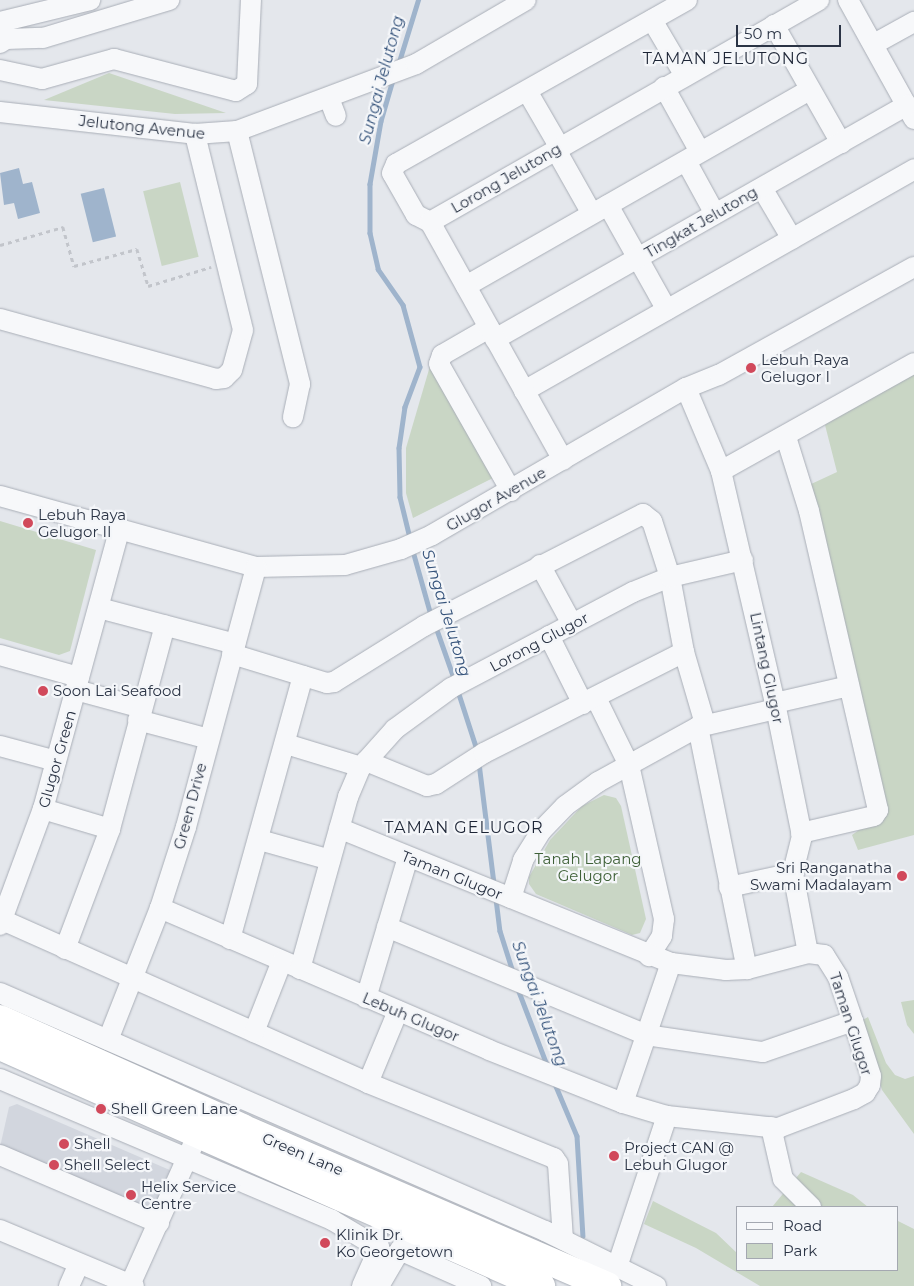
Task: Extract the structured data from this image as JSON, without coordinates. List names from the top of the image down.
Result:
{
  "streets": {
    "highway": ["Green Lane"],
    "street": [
      "Jelutong Avenue",
      "Lorong Jelutong",
      "Tingkat Jelutong",
      "Glugor Avenue",
      "Lorong Glugor",
      "Lintang Glugor",
      "Glugor Green",
      "Green Drive",
      "Taman Glugor",
      "Lebuh Glugor"
    ]
  },
  "crossings": [
    ["Tingkat Jelutong", "Glugor Avenue"],
    ["Glugor Avenue", "Lintang Glugor"],
    ["Glugor Avenue", "Glugor Green"],
    ["Glugor Avenue", "Green Drive"],
    ["Lorong Glugor", "Lintang Glugor"],
    ["Lorong Glugor", "Taman Glugor"],
    ["Lorong Glugor", "Lebuh Glugor"],
    ["Lintang Glugor", "Taman Glugor"],
    ["Green Drive", "Lebuh Glugor"],
    ["Taman Glugor", "Lebuh Glugor"]
  ],
  "districts": ["TAMAN JELUTONG", "TAMAN GELUGOR"],
  "water": ["Sungai Jelutong"],
  "parks": ["Tanah Lapang Gelugor"],
  "places": [
    "Lebuh Raya Gelugor I",
    "Lebuh Raya Gelugor II",
    "Soon Lai Seafood",
    "Sri Ranganatha Swami Madalayam",
    "Shell Green Lane",
    "Shell",
    "Project CAN @ Lebuh Glugor",
    "Shell Select",
    "Helix Service Centre",
    "Klinik Dr. Ko Georgetown"
  ],
  "legend": ["Road", "Park"],
  "scale_bar": "50 m"
}
